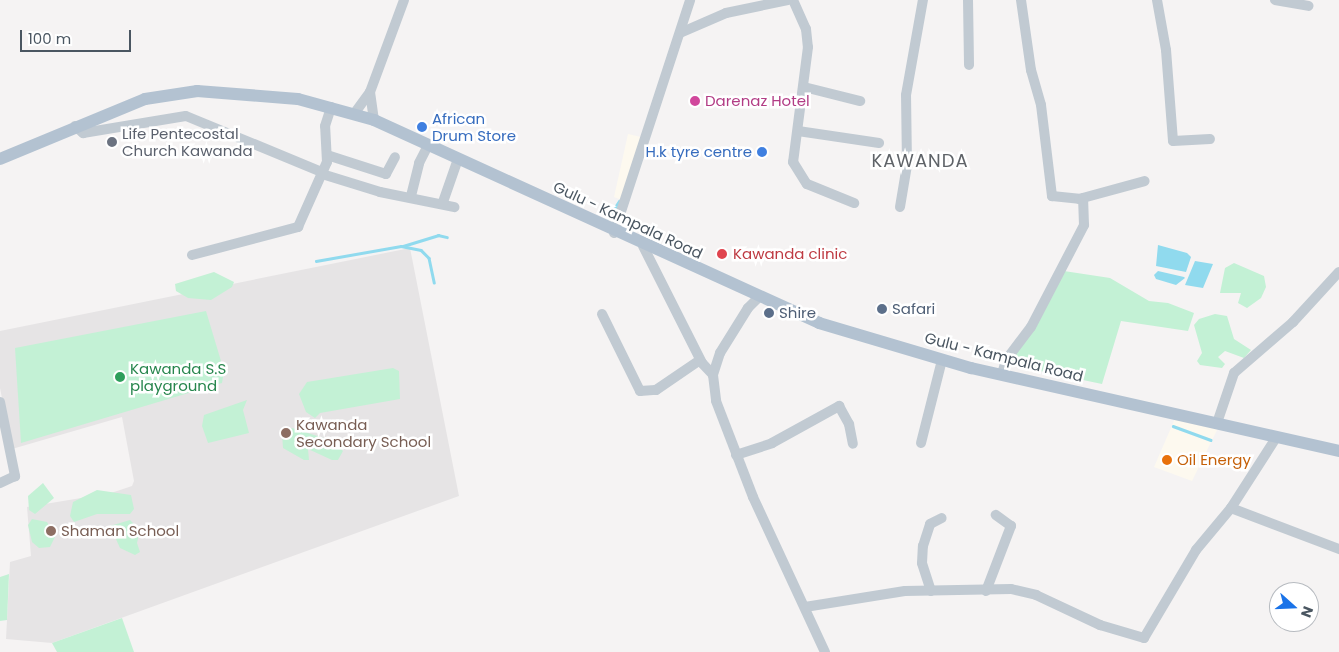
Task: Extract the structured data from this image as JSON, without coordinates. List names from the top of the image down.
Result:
{
  "streets": {
    "main road": ["Gulu - Kampala Road"]
  },
  "districts": ["KAWANDA"],
  "places": [
    "Darenaz Hotel",
    "African Drum Store",
    "Life Pentecostal Church Kawanda",
    "H.k tyre centre",
    "Kawanda clinic",
    "Safari",
    "Shire",
    "Kawanda S.S playground",
    "Kawanda Secondary School",
    "Oil Energy",
    "Shaman School"
  ],
  "scale_bar": "100 m",
  "north": "right"
}
